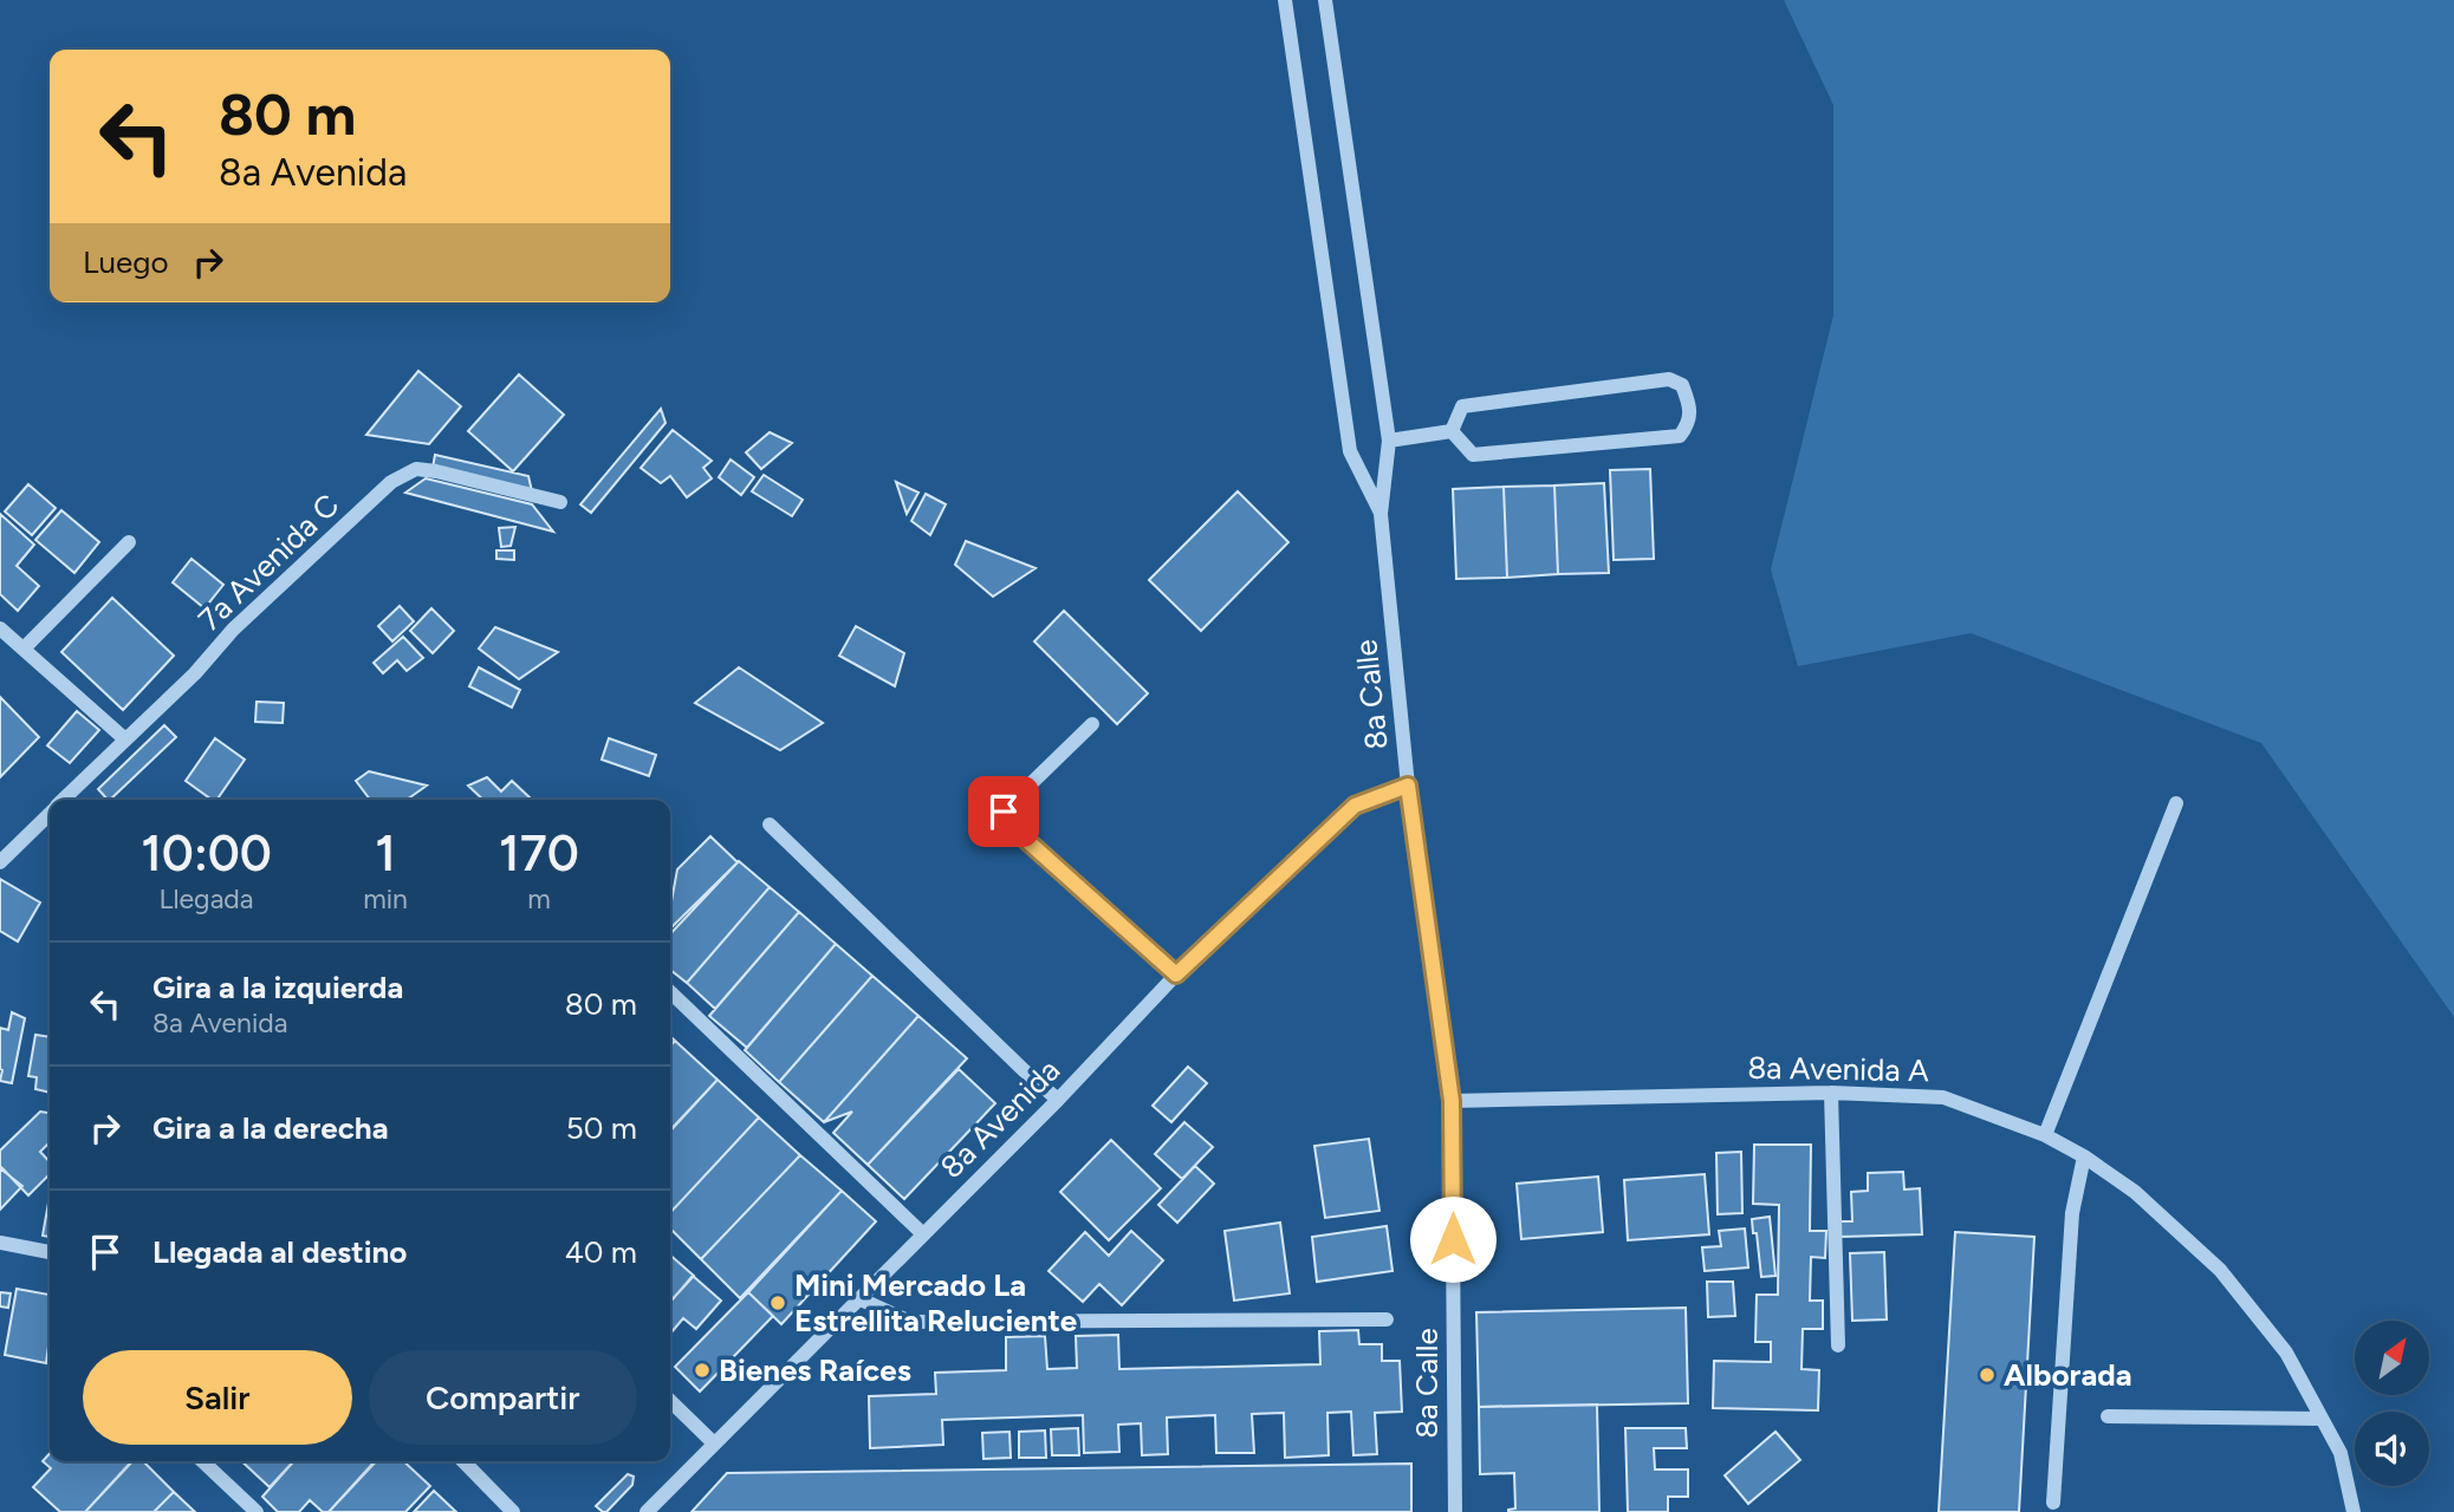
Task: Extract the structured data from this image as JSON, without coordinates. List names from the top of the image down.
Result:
{
  "streets": {
    "street": [
      "7a Avenida C",
      "8a Calle",
      "8a Avenida A",
      "8a Avenida"
    ]
  },
  "crossings": [
    ["8a Calle", "8a Avenida A"],
    ["8a Calle", "8a Avenida"]
  ],
  "places": ["Mini Mercado La Estrellita Reluciente", "Bienes Raíces", "Alborada"],
  "north": "top right",
  "page": {
    "turn": ["80 m", "8a Avenida"],
    "then": "Luego",
    "eta": [
      "10:00",
      "Llegada",
      "1",
      "min",
      "170",
      "m"
    ],
    "list": [
      {
        "name": "Gira a la izquierda",
        "note": "8a Avenida",
        "value": "80 m"
      },
      {
        "name": "Gira a la derecha",
        "value": "50 m"
      },
      {
        "name": "Llegada al destino",
        "value": "40 m"
      }
    ],
    "buttons": ["Salir", "Compartir"]
  }
}
